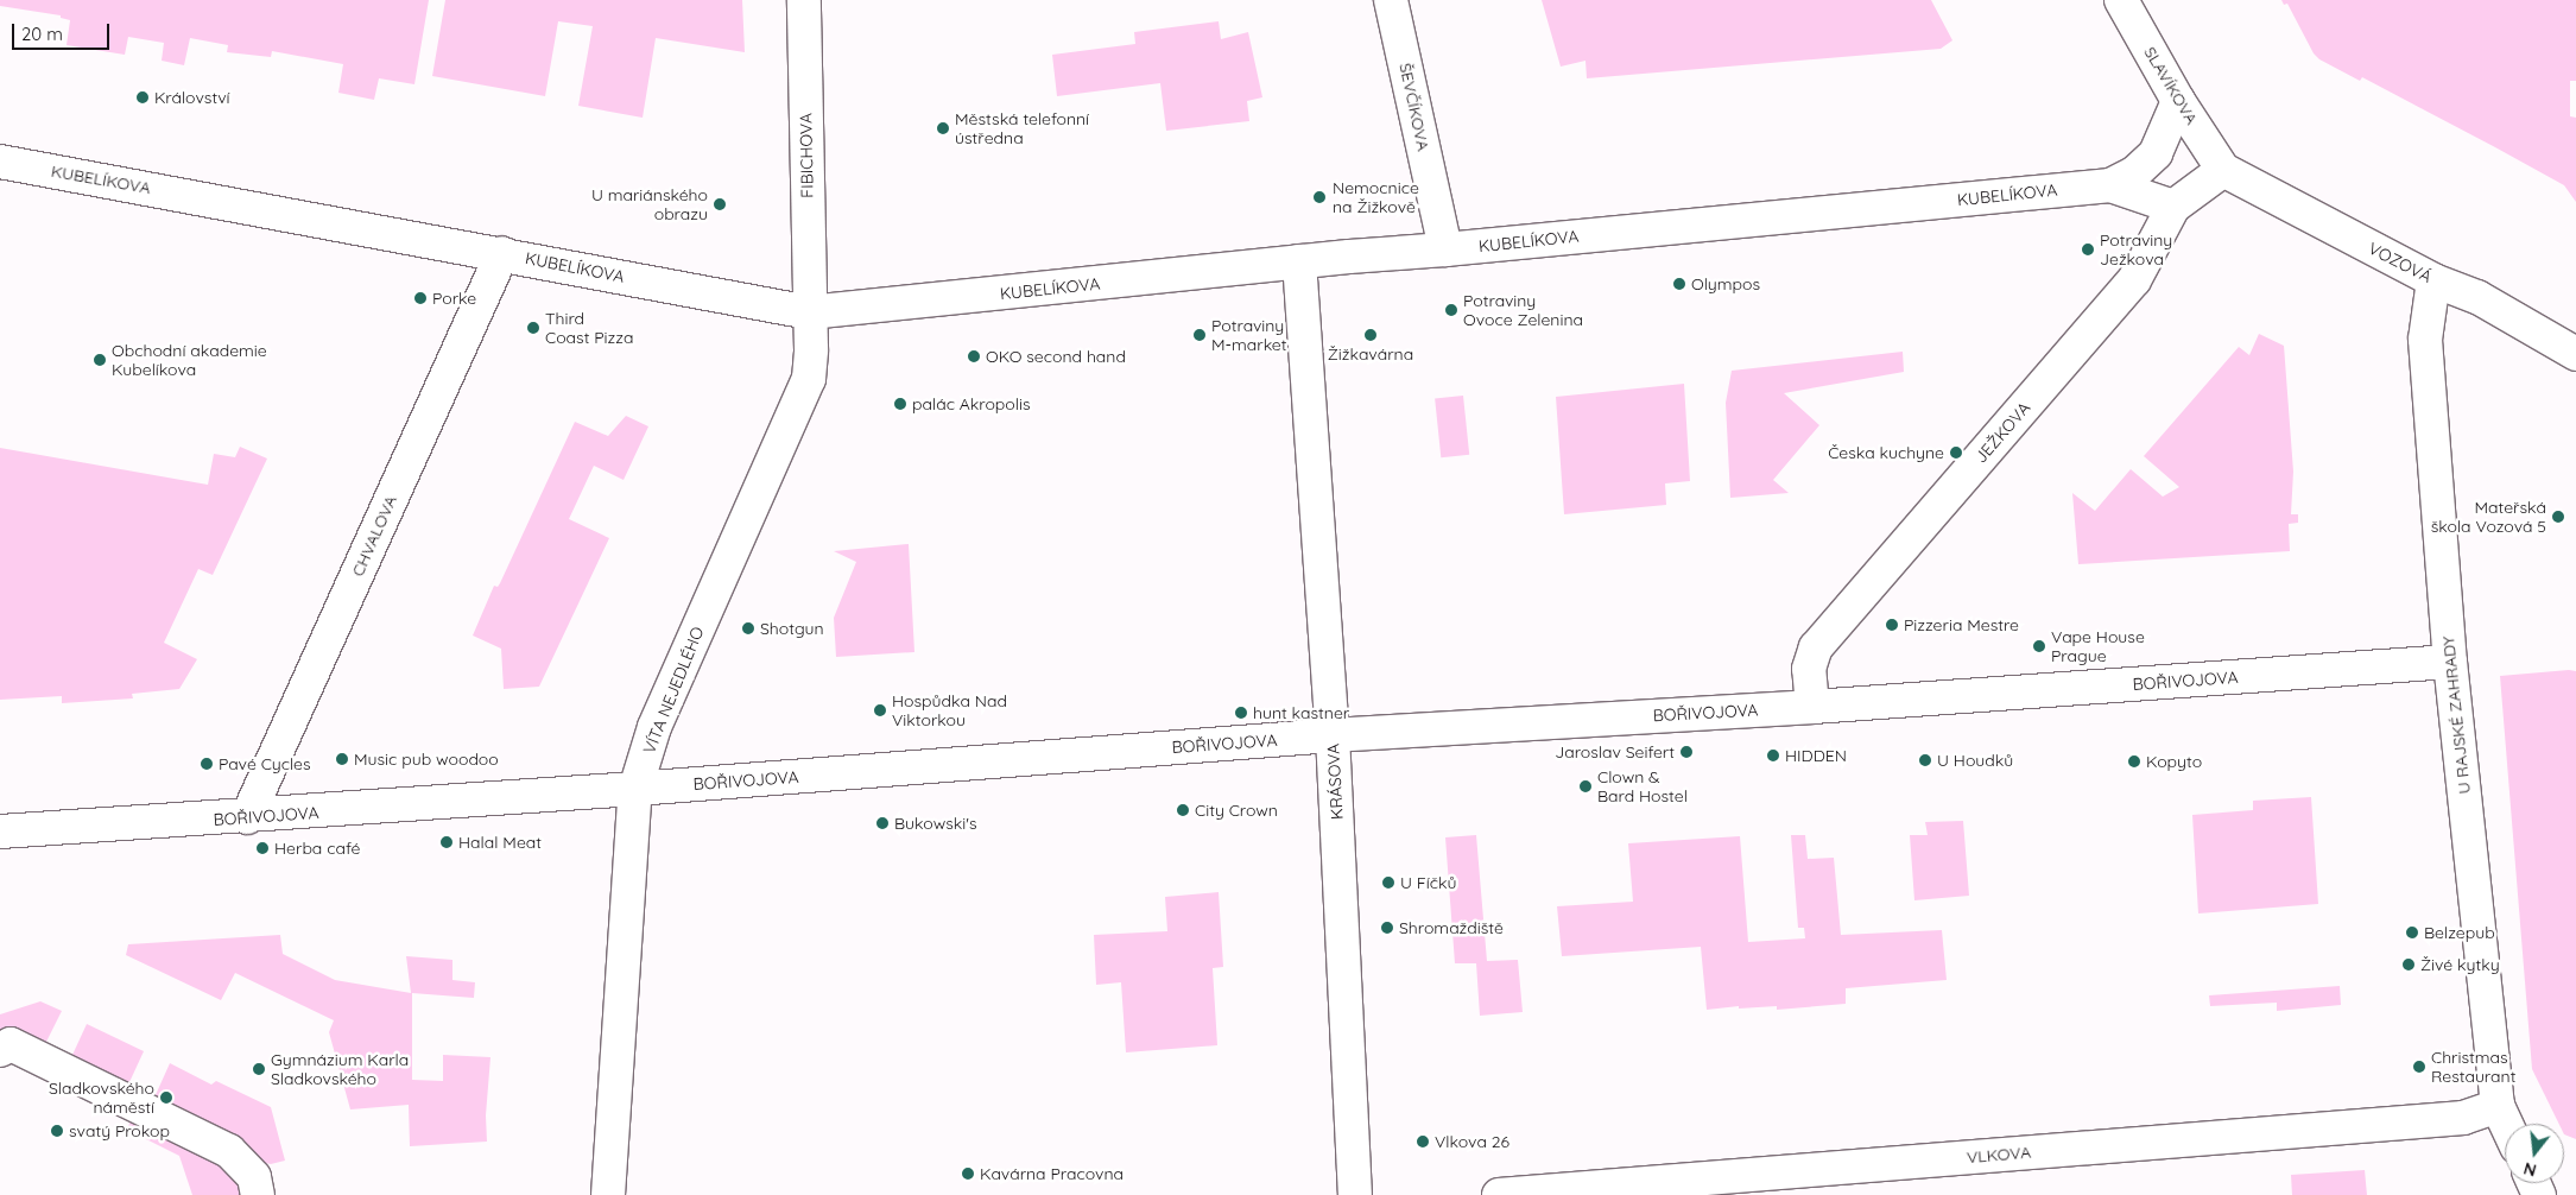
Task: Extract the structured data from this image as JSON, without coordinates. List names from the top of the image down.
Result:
{
  "streets": {
    "street": [
      "SLAVÍKOVA",
      "ŠEVČÍKOVA",
      "FIBICHOVA",
      "KUBELÍKOVA",
      "VOZOVÁ",
      "JEŽKOVA",
      "CHVALOVA",
      "BOŘIVOJOVA",
      "VÍTA NEJEDLÉHO",
      "U RAJSKÉ ZAHRADY",
      "KRÁSOVA",
      "VLKOVA"
    ]
  },
  "crossings": [
    ["SLAVÍKOVA", "KUBELÍKOVA"],
    ["SLAVÍKOVA", "VOZOVÁ"],
    ["SLAVÍKOVA", "JEŽKOVA"],
    ["ŠEVČÍKOVA", "KUBELÍKOVA"],
    ["FIBICHOVA", "KUBELÍKOVA"],
    ["FIBICHOVA", "VÍTA NEJEDLÉHO"],
    ["KUBELÍKOVA", "JEŽKOVA"],
    ["KUBELÍKOVA", "CHVALOVA"],
    ["KUBELÍKOVA", "VÍTA NEJEDLÉHO"],
    ["KUBELÍKOVA", "KRÁSOVA"],
    ["VOZOVÁ", "JEŽKOVA"],
    ["VOZOVÁ", "U RAJSKÉ ZAHRADY"],
    ["JEŽKOVA", "BOŘIVOJOVA"],
    ["CHVALOVA", "BOŘIVOJOVA"],
    ["BOŘIVOJOVA", "VÍTA NEJEDLÉHO"],
    ["BOŘIVOJOVA", "U RAJSKÉ ZAHRADY"],
    ["BOŘIVOJOVA", "KRÁSOVA"],
    ["U RAJSKÉ ZAHRADY", "VLKOVA"]
  ],
  "places": [
    "Království",
    "Městská telefonní ústředna",
    "Nemocnice na Žižkově",
    "U mariánského obrazu",
    "Potraviny Ježkova",
    "Olympos",
    "Porke",
    "Potraviny Ovoce Zelenina",
    "Third Coast Pizza",
    "Potraviny M-market",
    "Žižkavárna",
    "OKO second hand",
    "Obchodní akademie Kubelíkova",
    "palác Akropolis",
    "Česka kuchyne",
    "Mateřská škola Vozová 5",
    "Pizzeria Mestre",
    "Shotgun",
    "Vape House Prague",
    "Hospůdka Nad Viktorkou",
    "hunt kastner",
    "Jaroslav Seifert",
    "HIDDEN",
    "Music pub woodoo",
    "U Houdků",
    "Kopyto",
    "Pavé Cycles",
    "Clown & Bard Hostel",
    "City Crown",
    "Bukowski's",
    "Halal Meat",
    "Herba café",
    "U Fíčků",
    "Shromaždiště",
    "Belzepub",
    "Živé kytky",
    "Christmas Restaurant",
    "Gymnázium Karla Sladkovského",
    "Sladkovského náměstí",
    "svatý Prokop",
    "Vlkova 26",
    "Kavárna Pracovna"
  ],
  "scale_bar": "20 m",
  "north": "bottom"
}
